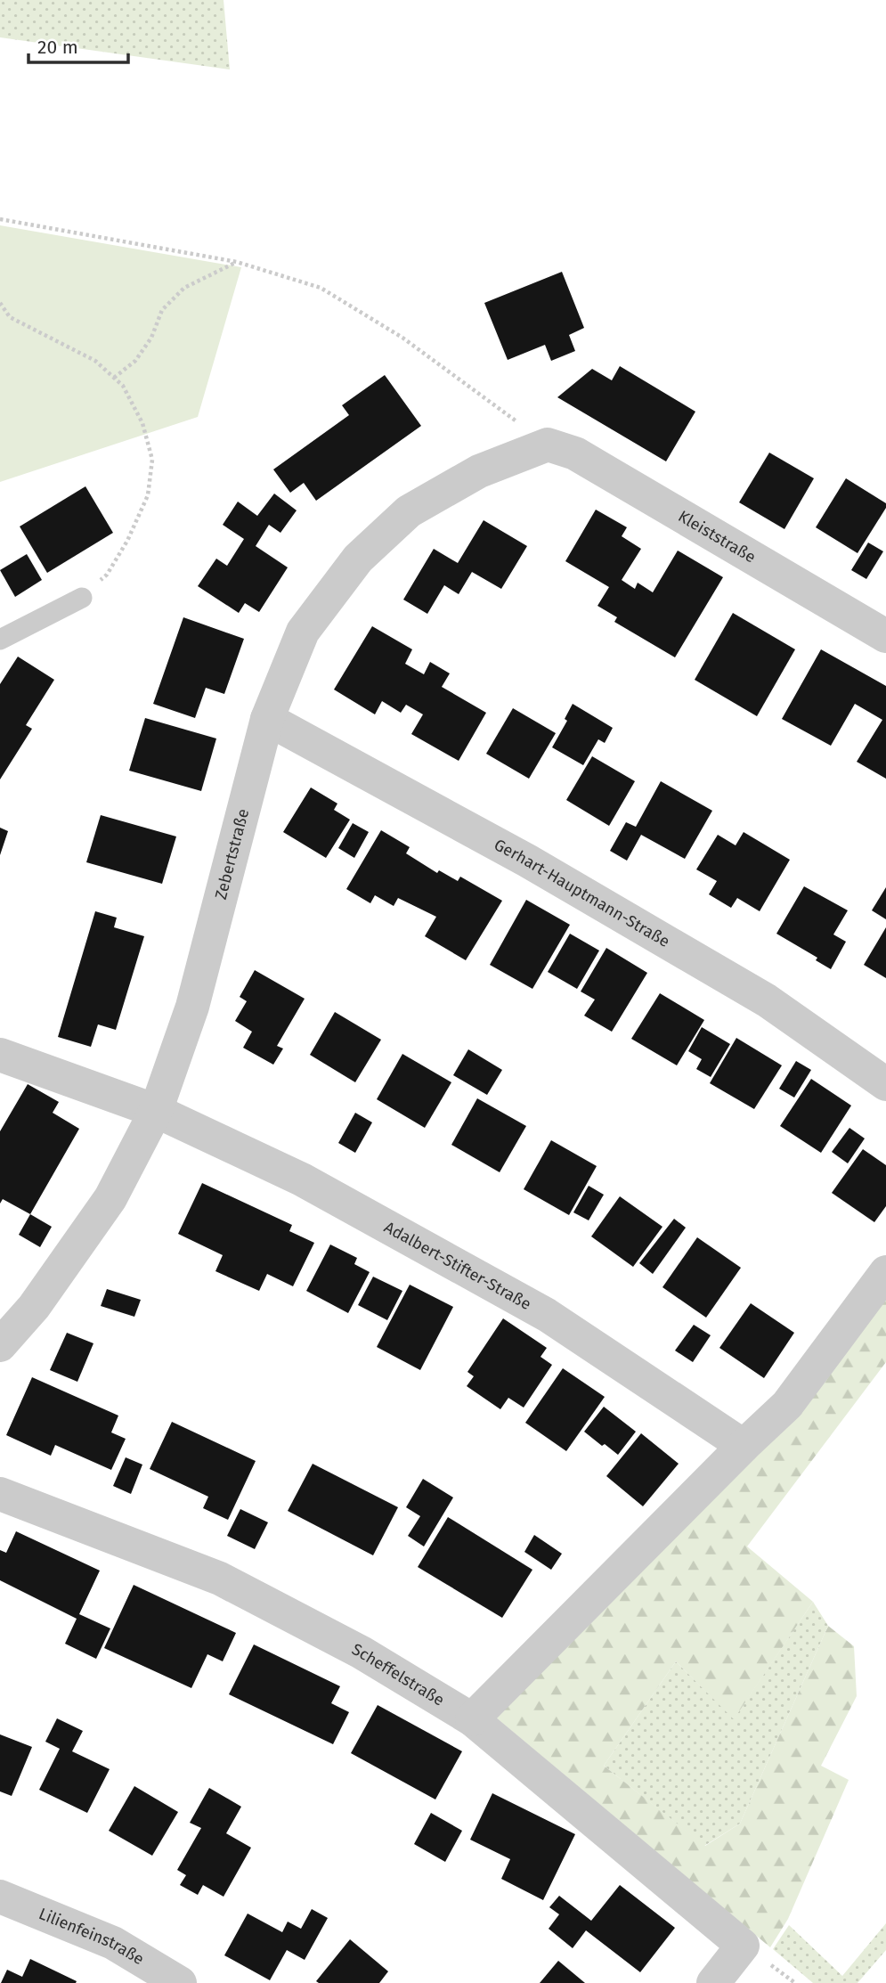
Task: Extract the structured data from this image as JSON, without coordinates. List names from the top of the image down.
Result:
{
  "streets": {
    "street": [
      "Kleiststraße",
      "Zebertstraße",
      "Gerhart-Hauptmann-Straße",
      "Adalbert-Stifter-Straße",
      "Scheffelstraße",
      "Lilienfeinstraße"
    ]
  },
  "crossings": [
    ["Kleiststraße", "Zebertstraße"],
    ["Zebertstraße", "Gerhart-Hauptmann-Straße"],
    ["Zebertstraße", "Adalbert-Stifter-Straße"]
  ],
  "scale_bar": "20 m"
}
